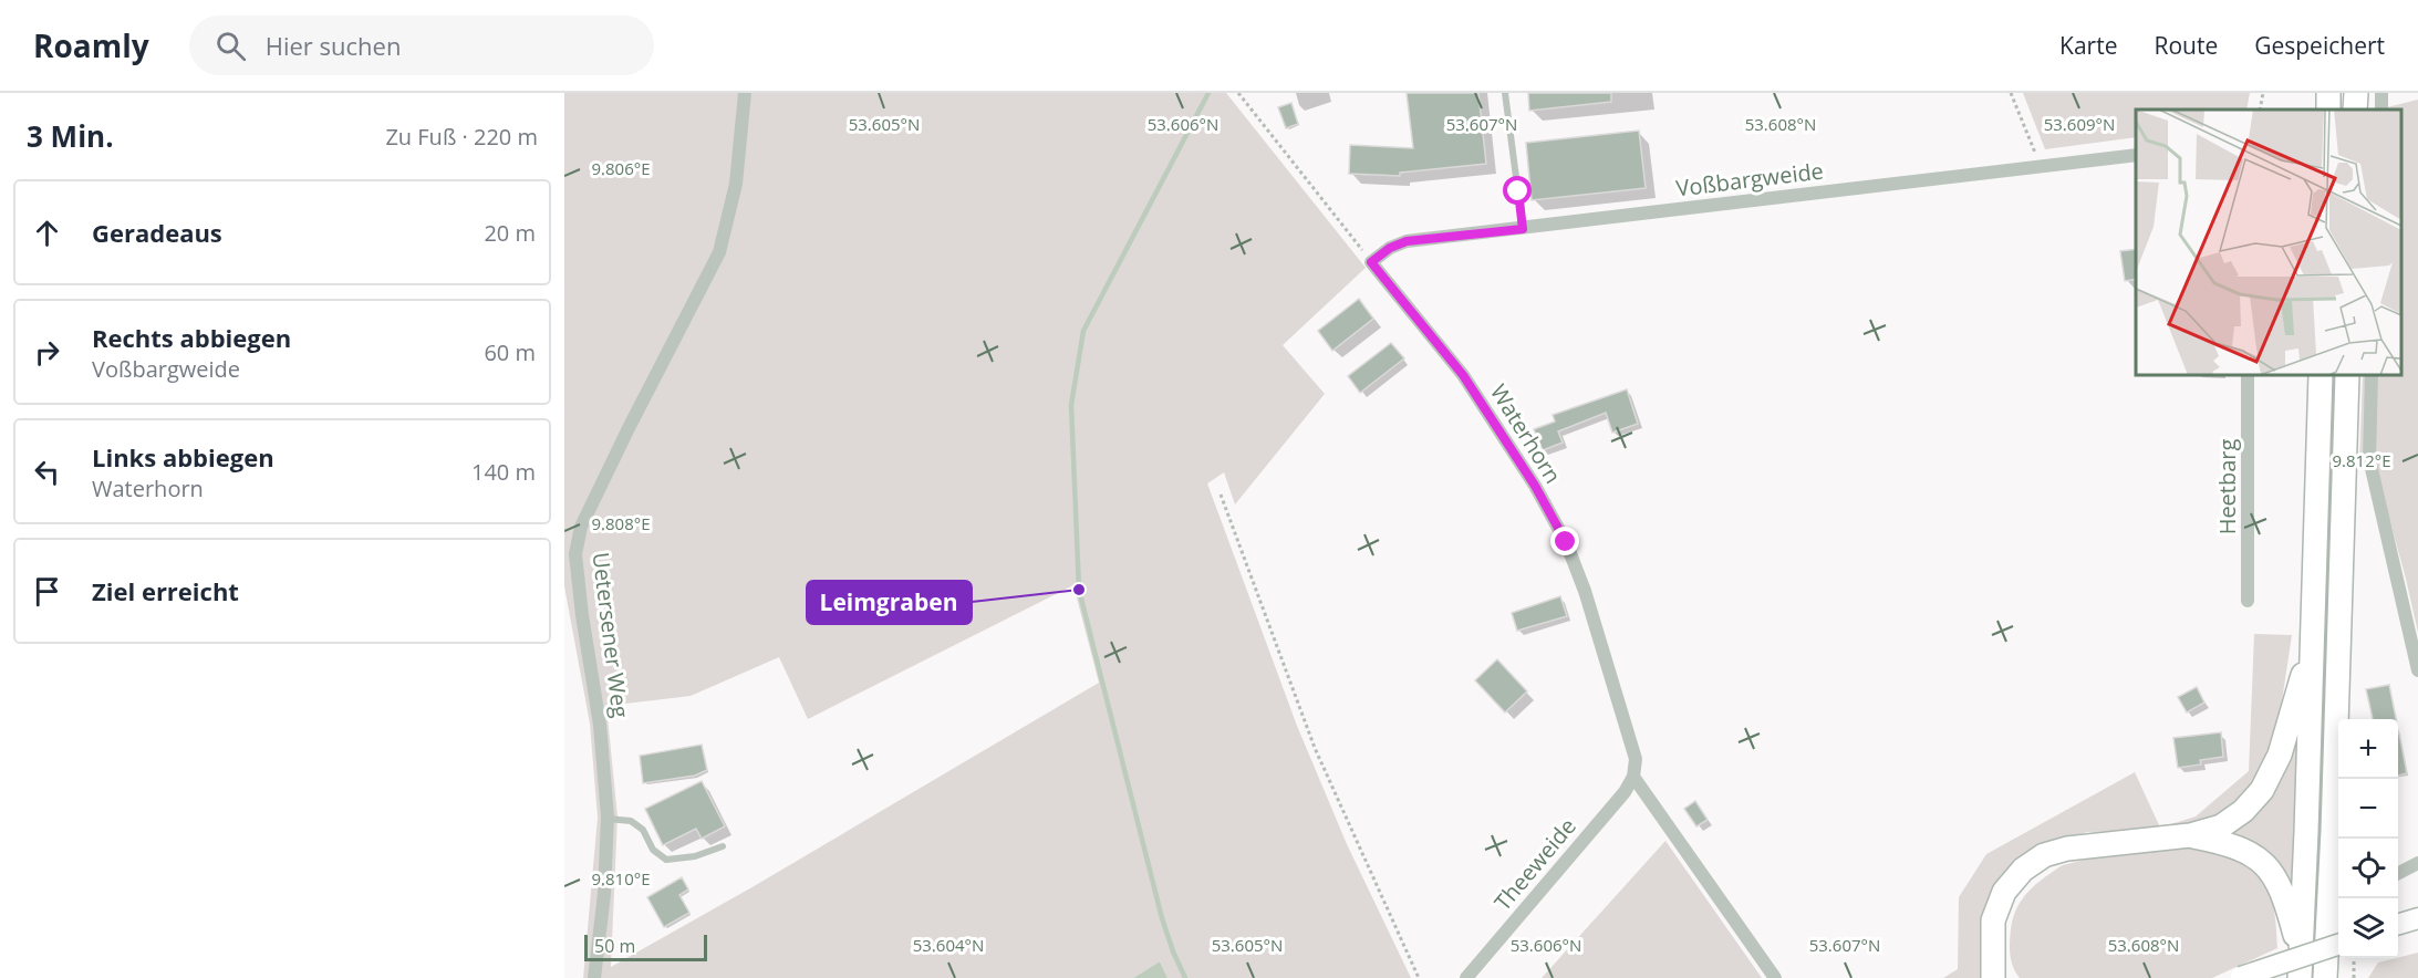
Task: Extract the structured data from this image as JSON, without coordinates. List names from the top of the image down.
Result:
{
  "streets": {
    "street": [
      "Voßbargweide",
      "Waterhorn",
      "Heetbarg",
      "Uetersener Weg",
      "Theeweide"
    ]
  },
  "crossings": [
    ["Voßbargweide", "Waterhorn"],
    ["Waterhorn", "Theeweide"]
  ],
  "places": ["Leimgraben"],
  "scale_bar": "50 m",
  "page": {
    "header": "Roamly",
    "search": "Hier suchen",
    "nav": ["Karte", "Route", "Gespeichert"],
    "heading": ["3 Min.", "Zu Fuß · 220 m"],
    "list": [
      ["Geradeaus", "20 m"],
      ["Rechts abbiegen", "Voßbargweide", "60 m"],
      ["Links abbiegen", "Waterhorn", "140 m"],
      "Ziel erreicht"
    ],
    "map_buttons": ["+", "−"],
    "scale": "50 m"
  },
  "coordinates": [
    "53.605°N",
    "53.606°N",
    "53.607°N",
    "53.608°N",
    "53.609°N",
    "9.806°E",
    "9.812°E",
    "9.808°E",
    "9.810°E",
    "53.604°N"
  ]
}
